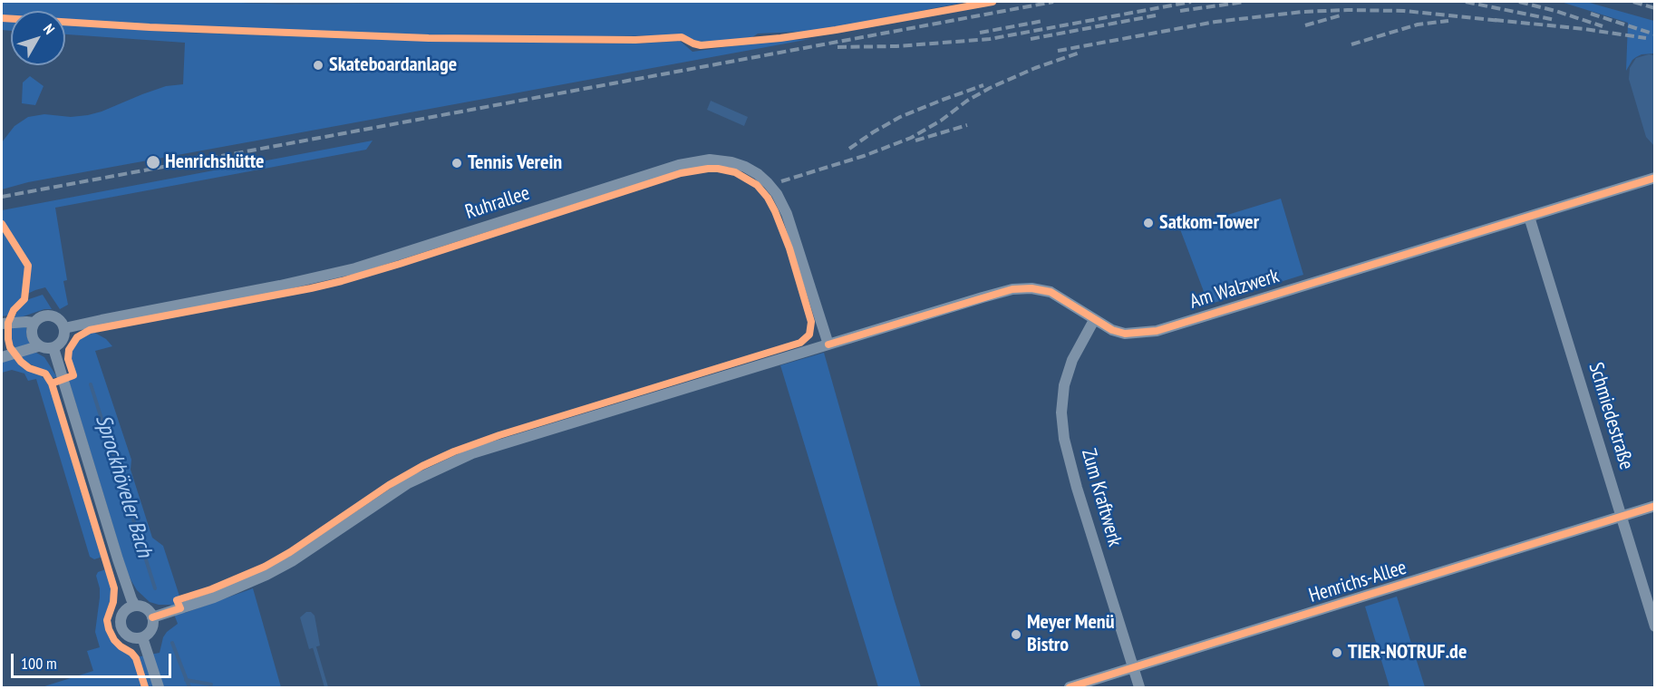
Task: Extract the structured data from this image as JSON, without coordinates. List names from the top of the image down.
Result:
{
  "streets": {
    "street": [
      "Ruhrallee",
      "Am Walzwerk",
      "Schmiedestraße",
      "Zum Kraftwerk",
      "Henrichs-Allee"
    ]
  },
  "crossings": [
    ["Ruhrallee", "Am Walzwerk"],
    ["Am Walzwerk", "Schmiedestraße"],
    ["Am Walzwerk", "Zum Kraftwerk"],
    ["Schmiedestraße", "Henrichs-Allee"],
    ["Zum Kraftwerk", "Henrichs-Allee"]
  ],
  "water": ["Sprockhöveler Bach"],
  "places": [
    "Skateboardanlage",
    "Henrichshütte",
    "Tennis Verein",
    "Satkom-Tower",
    "Meyer Menü Bistro",
    "TIER-NOTRUF.de"
  ],
  "scale_bar": "100 m",
  "north": "top right"
}
